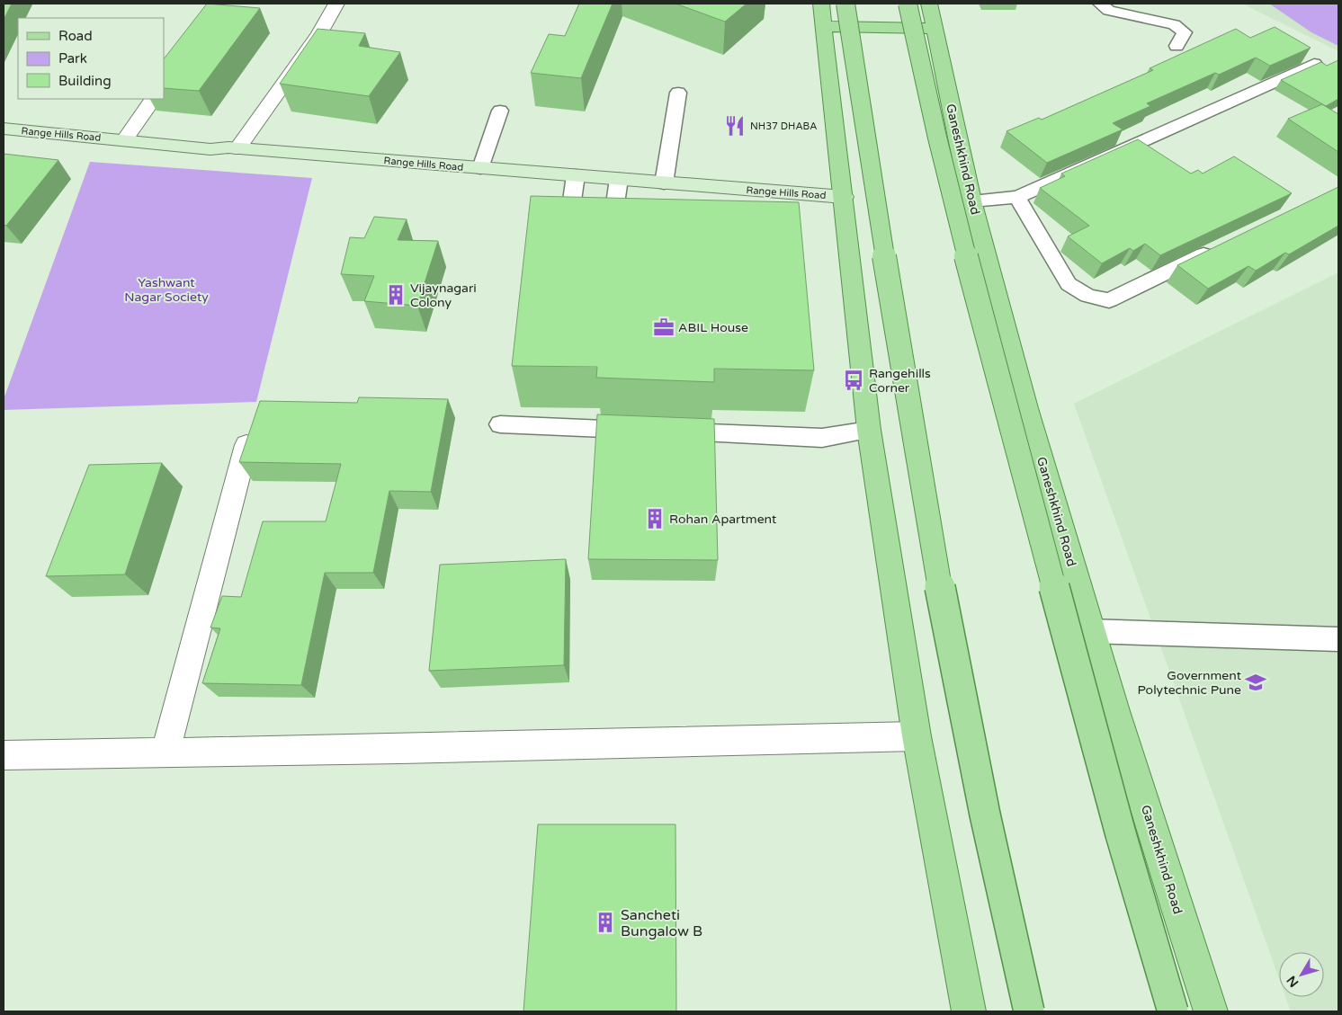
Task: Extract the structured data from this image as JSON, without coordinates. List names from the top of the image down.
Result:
{
  "streets": {
    "main road": ["Range Hills Road", "Ganeshkhind Road"]
  },
  "parks": ["Yashwant Nagar Society"],
  "places": {
    "restaurant": ["NH37 DHABA"],
    "building": ["Vijaynagari Colony", "Rohan Apartment", "Sancheti Bungalow B"],
    "office": ["ABIL House"],
    "bus stop": ["Rangehills Corner"],
    "school or university": ["Government Polytechnic Pune"]
  },
  "legend": ["Road", "Park", "Building"],
  "north": "bottom left"
}
